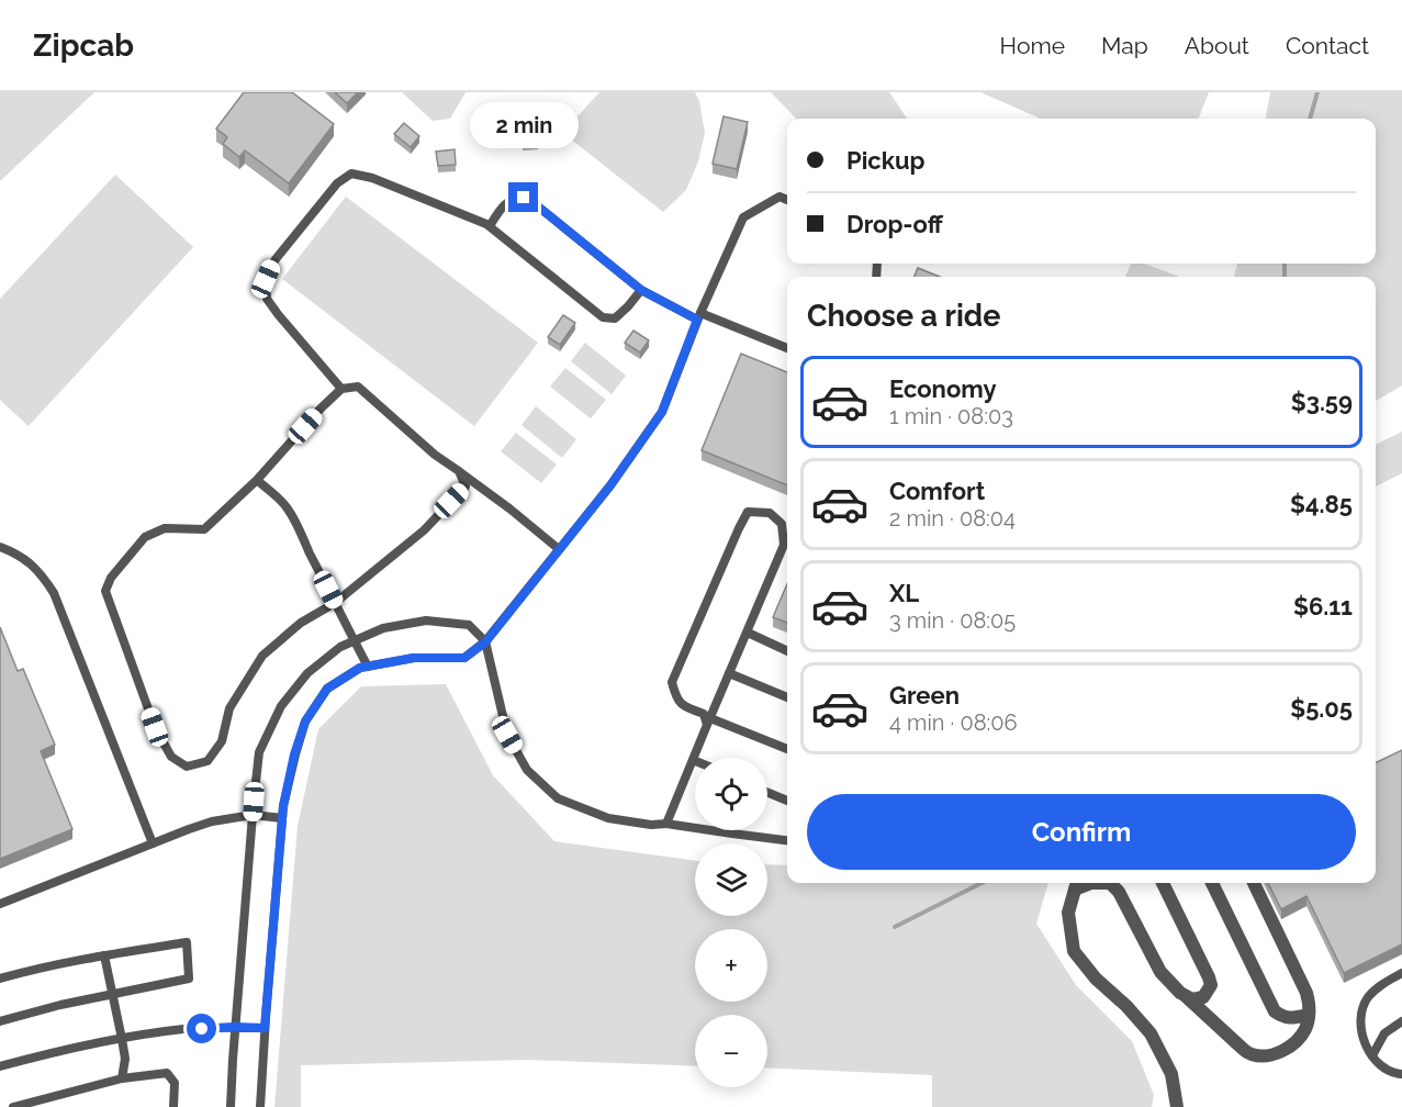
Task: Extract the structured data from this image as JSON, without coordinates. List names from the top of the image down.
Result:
{
  "page": {
    "header": "Zipcab",
    "nav": [
      "Home",
      "Map",
      "About",
      "Contact"
    ],
    "bubble": "2 min",
    "banner": ["Pickup", "Drop-off"],
    "heading": "Choose a ride",
    "list": [
      {
        "name": "Economy",
        "note": "1 min · 08:03",
        "value": "$3.59"
      },
      {
        "name": "Comfort",
        "note": "2 min · 08:04",
        "value": "$4.85"
      },
      {
        "name": "XL",
        "note": "3 min · 08:05",
        "value": "$6.11"
      },
      {
        "name": "Green",
        "note": "4 min · 08:06",
        "value": "$5.05"
      }
    ],
    "map_buttons": ["+", "−"],
    "buttons": "Confirm"
  }
}
